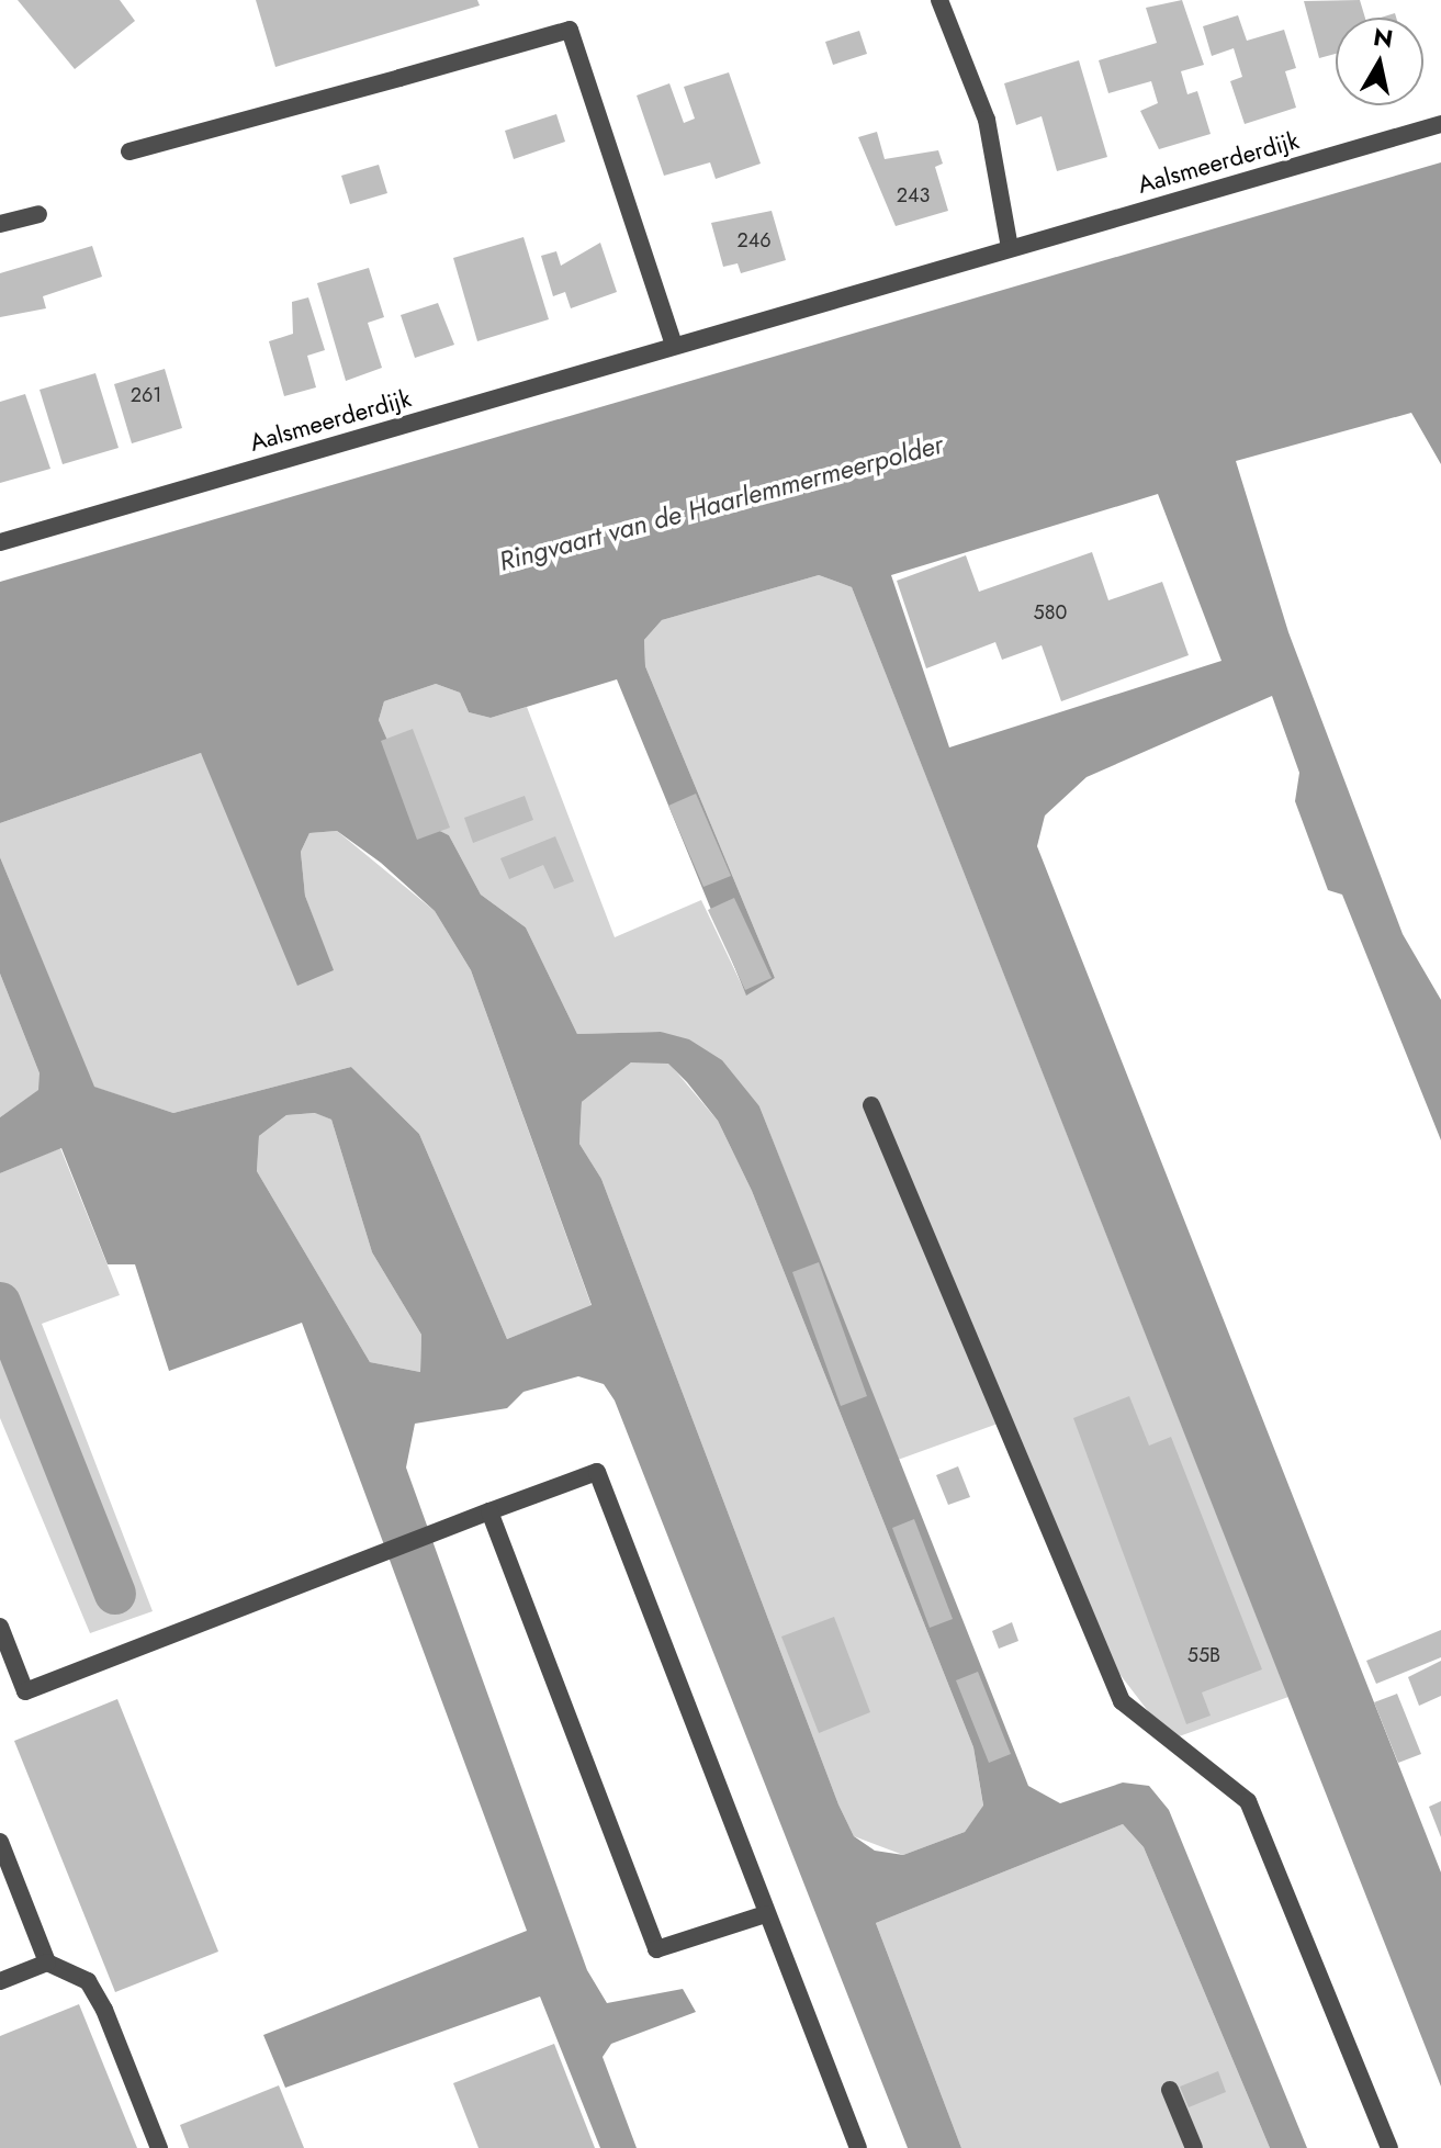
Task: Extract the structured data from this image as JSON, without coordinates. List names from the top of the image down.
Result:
{
  "streets": {
    "street": ["Aalsmeerderdijk"]
  },
  "water": ["Ringvaart van de Haarlemmermeerpolder"],
  "house_numbers": [
    "243",
    "246",
    "261",
    "580",
    "55B"
  ],
  "north": "top"
}
